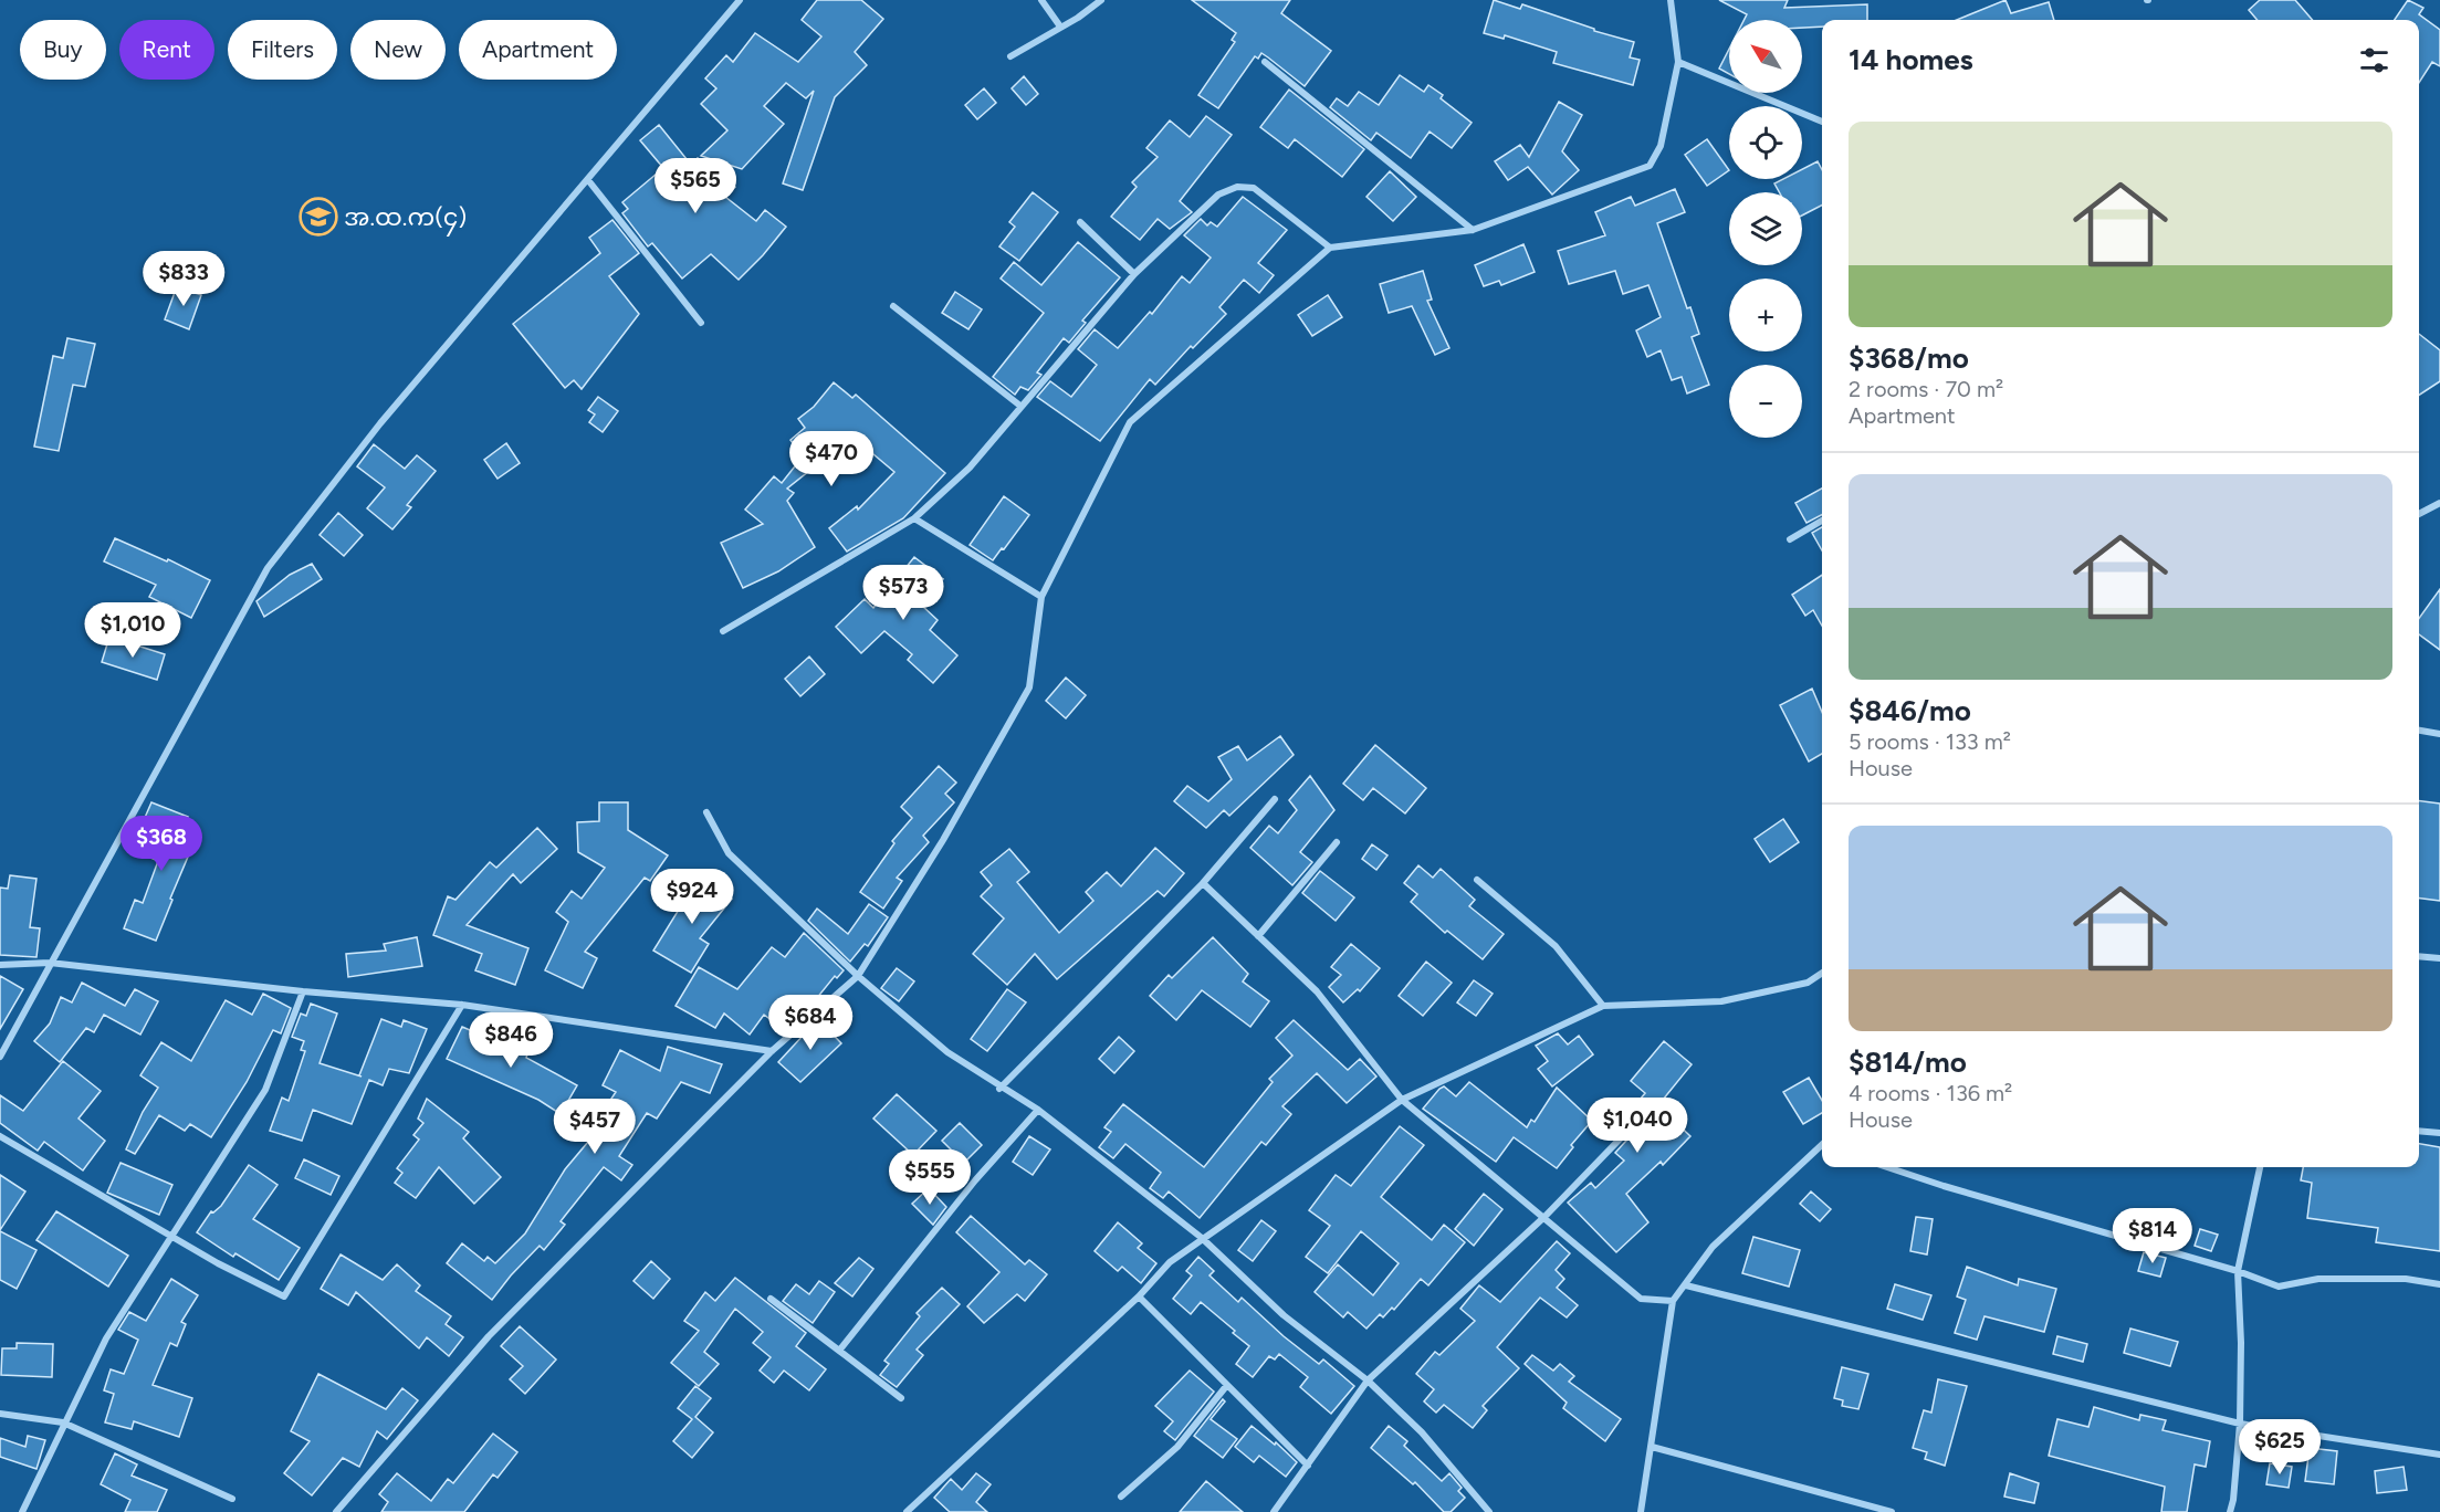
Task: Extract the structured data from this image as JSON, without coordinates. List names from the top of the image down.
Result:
{
  "places": {
    "school or university": ["အ.ထ.က(၄)"]
  },
  "north": "top left",
  "page": {
    "map_buttons": ["+", "−"],
    "chip": [
      "Buy",
      "Rent",
      "Filters",
      "New",
      "Apartment"
    ],
    "heading": "14 homes",
    "list": [
      {
        "name": "$368/mo",
        "note": "2 rooms · 70 m² · Apartment"
      },
      {
        "name": "$846/mo",
        "note": "5 rooms · 133 m² · House"
      },
      {
        "name": "$814/mo",
        "note": "4 rooms · 136 m² · House"
      }
    ],
    "price": [
      "$565",
      "$833",
      "$470",
      "$573",
      "$1,010",
      "$368",
      "$924",
      "$684",
      "$846",
      "$1,040",
      "$457",
      "$555",
      "$814",
      "$625"
    ]
  }
}
